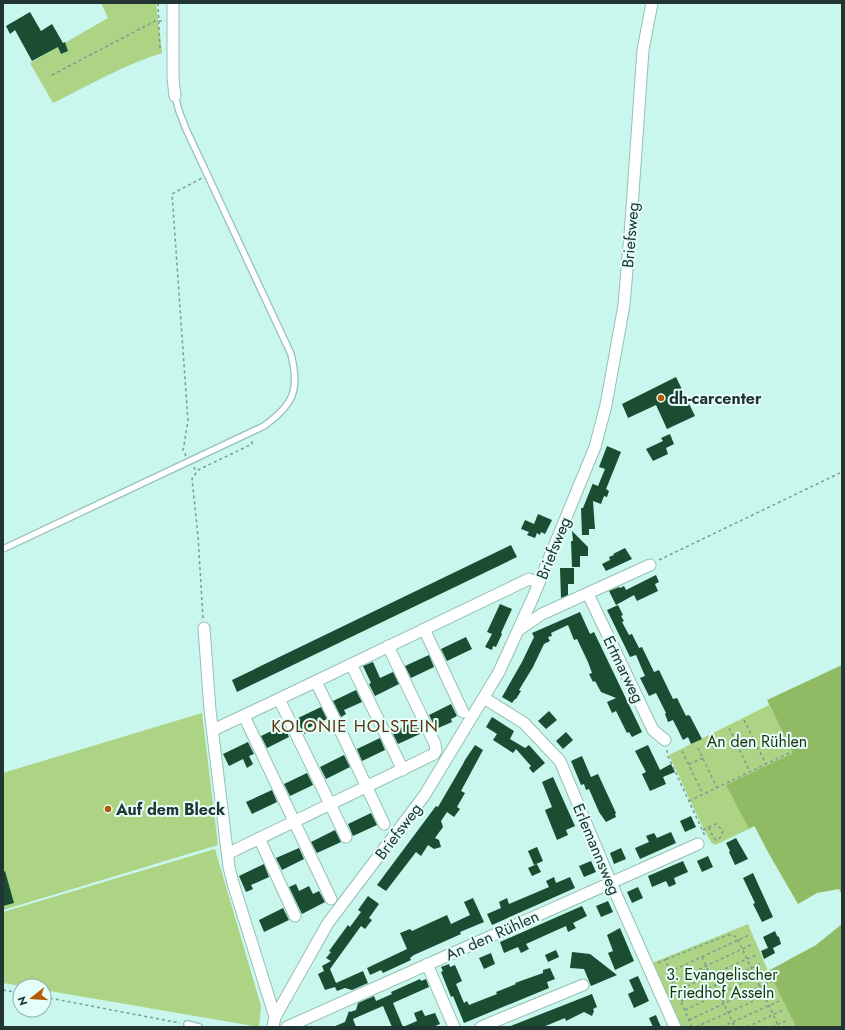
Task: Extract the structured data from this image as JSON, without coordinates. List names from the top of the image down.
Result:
{
  "streets": {
    "street": [
      "Briefsweg",
      "Ertmarweg",
      "Erlemannsweg",
      "An den Rühlen"
    ]
  },
  "crossings": [
    ["Briefsweg", "Erlemannsweg"],
    ["Erlemannsweg", "An den Rühlen"]
  ],
  "districts": ["KOLONIE HOLSTEIN"],
  "parks": ["An den Rühlen", "3. Evangelischer Friedhof Asseln"],
  "places": ["dh-carcenter", "Auf dem Bleck"],
  "north": "left"
}
